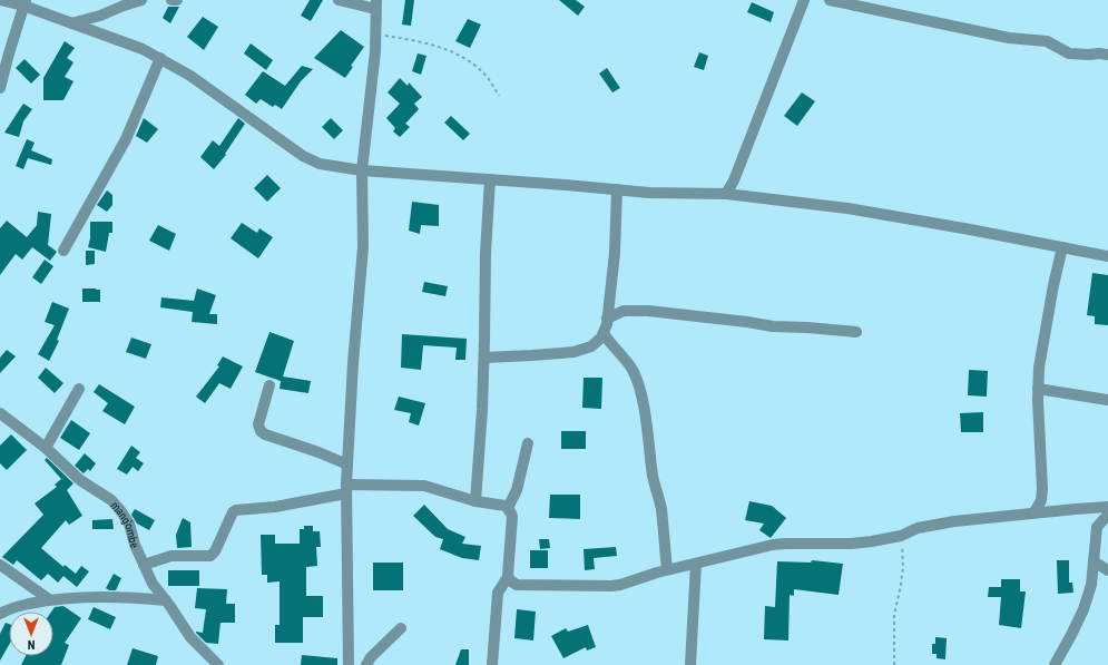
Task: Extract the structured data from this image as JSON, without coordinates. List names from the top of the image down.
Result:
{
  "streets": {
    "street": ["mang'ombe"]
  },
  "north": "bottom"
}
